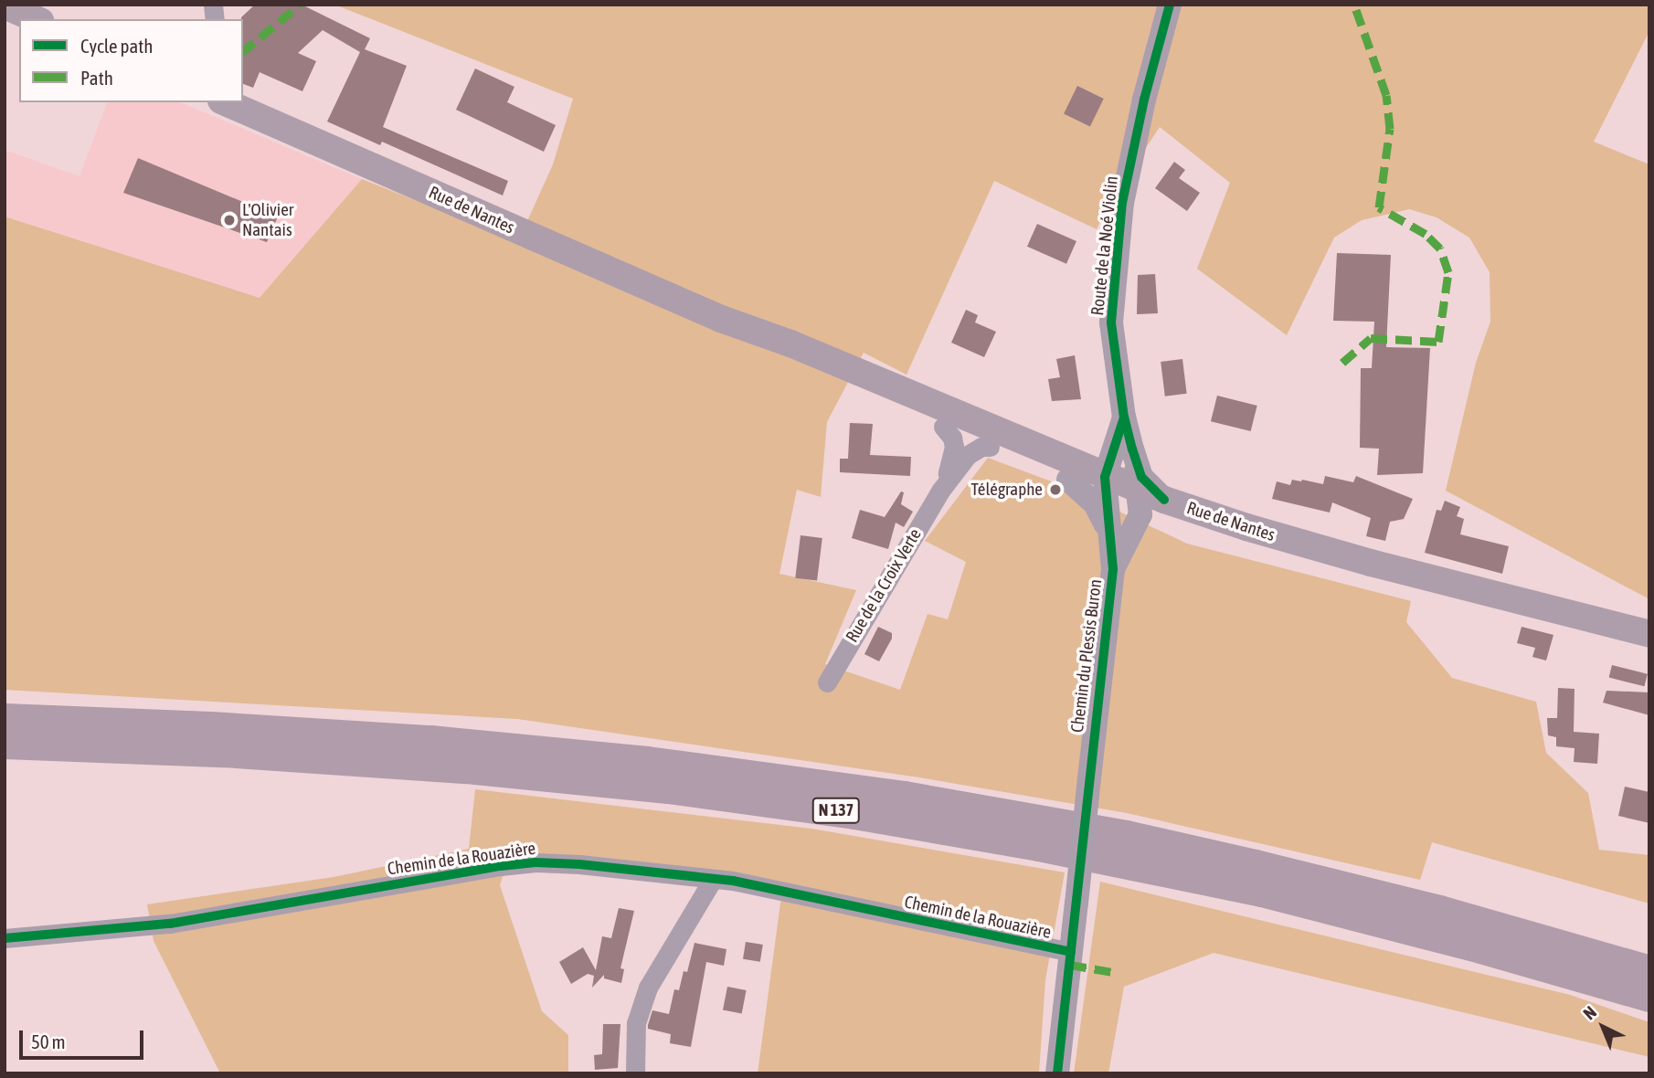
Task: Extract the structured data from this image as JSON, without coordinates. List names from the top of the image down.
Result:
{
  "streets": {
    "highway": ["N 137"],
    "main road": ["Rue de Nantes"],
    "street": [
      "Route de la Noé Violin",
      "Rue de la Croix Verte",
      "Chemin du Plessis Buron",
      "Chemin de la Rouazière"
    ]
  },
  "crossings": [
    ["Rue de Nantes", "Route de la Noé Violin"],
    ["Rue de Nantes", "Rue de la Croix Verte"],
    ["Rue de Nantes", "Chemin du Plessis Buron"],
    ["Route de la Noé Violin", "Chemin du Plessis Buron"],
    ["Chemin du Plessis Buron", "Chemin de la Rouazière"]
  ],
  "places": ["L'Olivier Nantais", "Télégraphe"],
  "legend": ["Cycle path", "Path"],
  "scale_bar": "50 m",
  "north": "top left"
}
